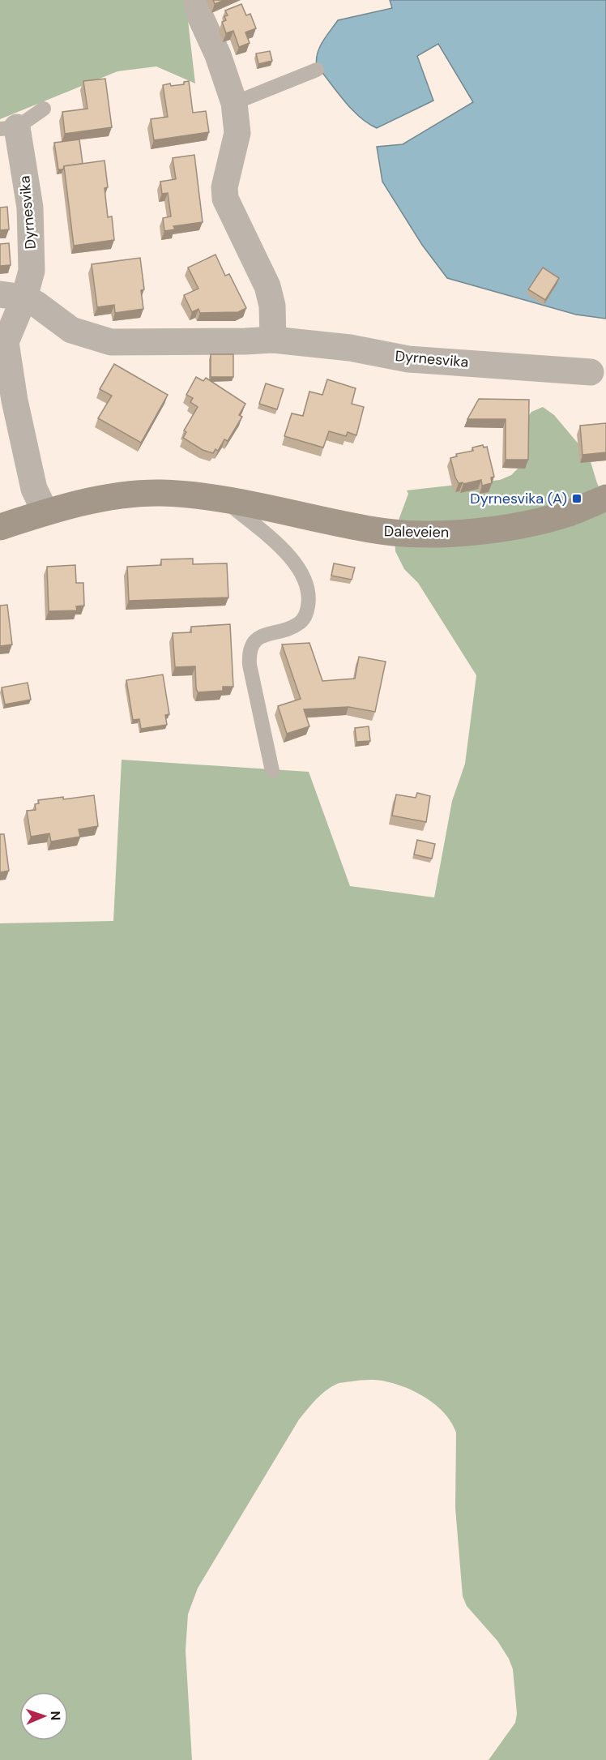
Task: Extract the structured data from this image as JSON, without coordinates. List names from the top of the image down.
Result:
{
  "streets": {
    "main road": ["Daleveien"],
    "street": ["Dyrnesvika"]
  },
  "places": {
    "transit": ["Dyrnesvika (A)"]
  },
  "north": "right"
}
